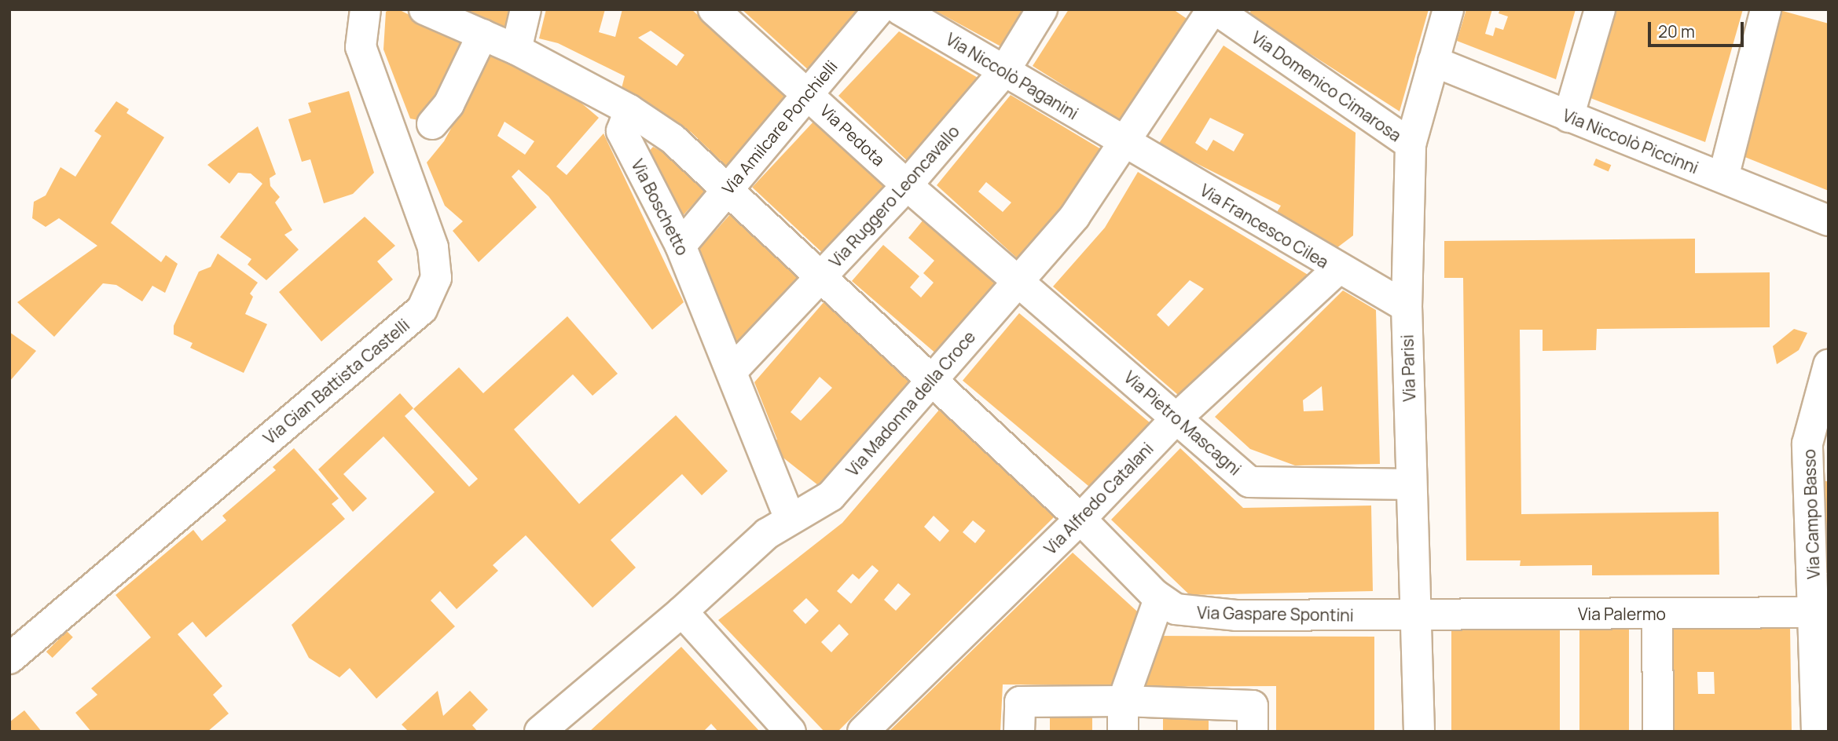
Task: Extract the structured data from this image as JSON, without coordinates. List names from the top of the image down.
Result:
{
  "streets": {
    "street": [
      "Via Niccolò Paganini",
      "Via Domenico Cimarosa",
      "Via Amilcare Ponchielli",
      "Via Pedota",
      "Via Niccolò Piccinni",
      "Via Ruggero Leoncavallo",
      "Via Boschetto",
      "Via Francesco Cilea",
      "Via Parisi",
      "Via Gian Battista Castelli",
      "Via Madonna della Croce",
      "Via Pietro Mascagni",
      "Via Alfredo Catalani",
      "Via Campo Basso",
      "Via Gaspare Spontini",
      "Via Palermo"
    ]
  },
  "crossings": [
    ["Via Niccolò Paganini", "Via Ruggero Leoncavallo"],
    ["Via Niccolò Paganini", "Via Francesco Cilea"],
    ["Via Niccolò Paganini", "Via Madonna della Croce"],
    ["Via Domenico Cimarosa", "Via Parisi"],
    ["Via Domenico Cimarosa", "Via Madonna della Croce"],
    ["Via Amilcare Ponchielli", "Via Pedota"],
    ["Via Amilcare Ponchielli", "Via Boschetto"],
    ["Via Amilcare Ponchielli", "Via Gaspare Spontini"],
    ["Via Pedota", "Via Ruggero Leoncavallo"],
    ["Via Pedota", "Via Madonna della Croce"],
    ["Via Pedota", "Via Pietro Mascagni"],
    ["Via Niccolò Piccinni", "Via Parisi"],
    ["Via Ruggero Leoncavallo", "Via Boschetto"],
    ["Via Ruggero Leoncavallo", "Via Gaspare Spontini"],
    ["Via Boschetto", "Via Madonna della Croce"],
    ["Via Boschetto", "Via Gaspare Spontini"],
    ["Via Francesco Cilea", "Via Parisi"],
    ["Via Francesco Cilea", "Via Madonna della Croce"],
    ["Via Francesco Cilea", "Via Alfredo Catalani"],
    ["Via Parisi", "Via Pietro Mascagni"],
    ["Via Parisi", "Via Gaspare Spontini"],
    ["Via Parisi", "Via Palermo"],
    ["Via Madonna della Croce", "Via Pietro Mascagni"],
    ["Via Madonna della Croce", "Via Gaspare Spontini"],
    ["Via Pietro Mascagni", "Via Alfredo Catalani"],
    ["Via Alfredo Catalani", "Via Gaspare Spontini"],
    ["Via Campo Basso", "Via Palermo"],
    ["Via Gaspare Spontini", "Via Palermo"]
  ],
  "scale_bar": "20 m"
}
